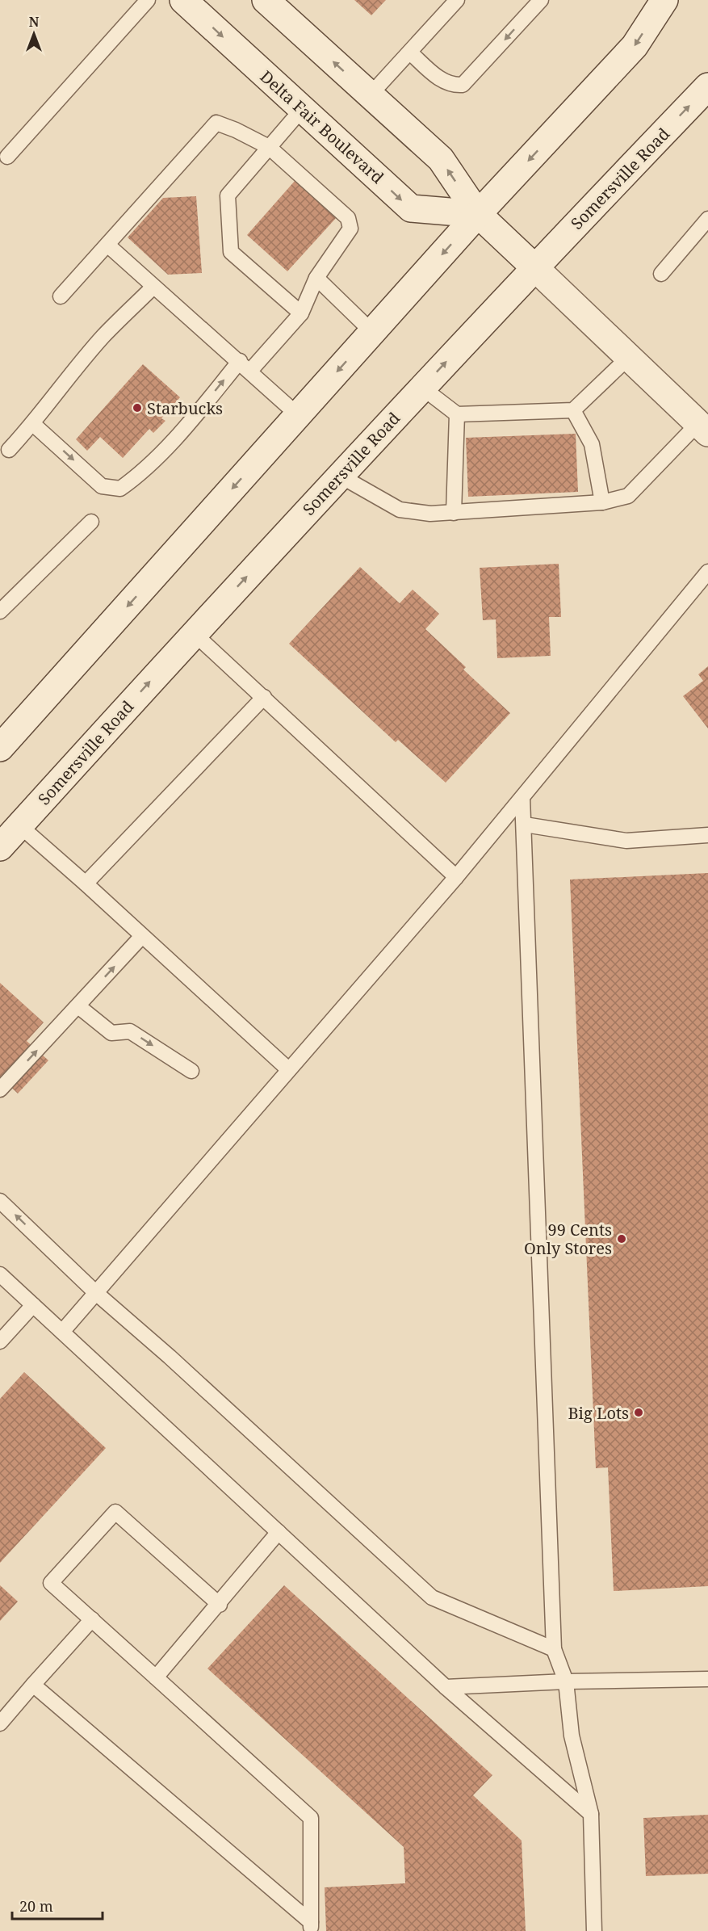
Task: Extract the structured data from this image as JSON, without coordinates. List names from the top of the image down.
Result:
{
  "streets": {
    "main road": ["Delta Fair Boulevard", "Somersville Road"]
  },
  "places": ["Starbucks", "99 Cents Only Stores", "Big Lots"],
  "scale_bar": "20 m",
  "north": "top"
}
